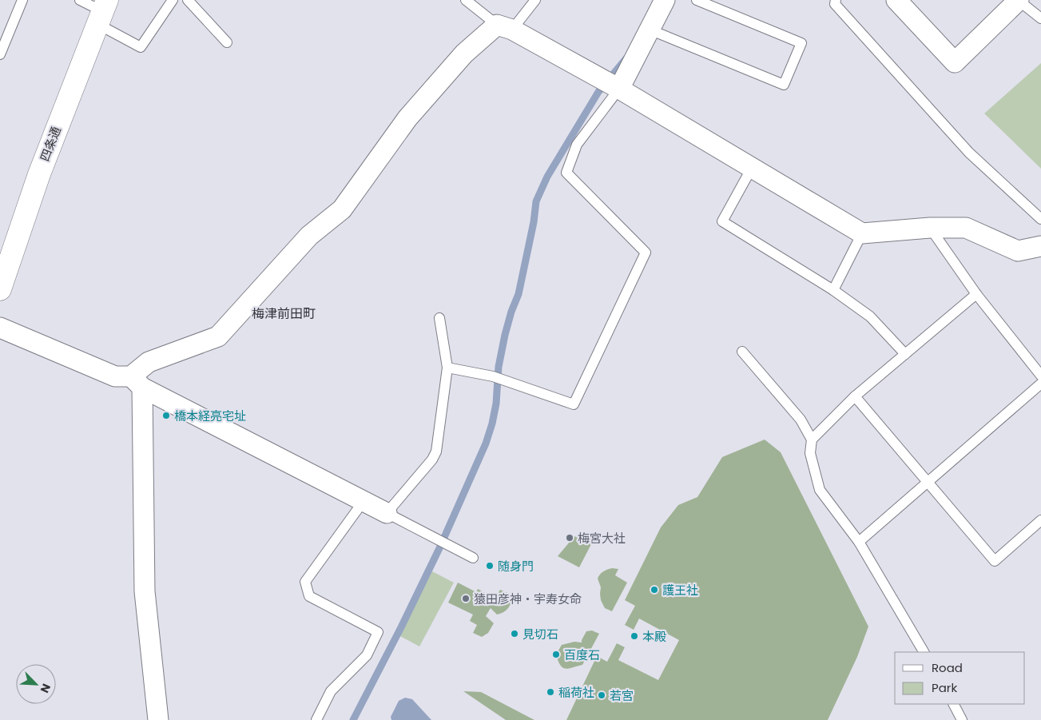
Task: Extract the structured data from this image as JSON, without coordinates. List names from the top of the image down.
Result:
{
  "streets": {
    "main road": ["四条通"]
  },
  "districts": ["梅津前田町"],
  "places": [
    "橋本経亮宅址",
    "梅宮大社",
    "随身門",
    "護王社",
    "猿田彦神・宇寿女命",
    "見切石",
    "本殿",
    "百度石",
    "稲荷社",
    "若宮"
  ],
  "legend": ["Road", "Park"],
  "north": "bottom right"
}
